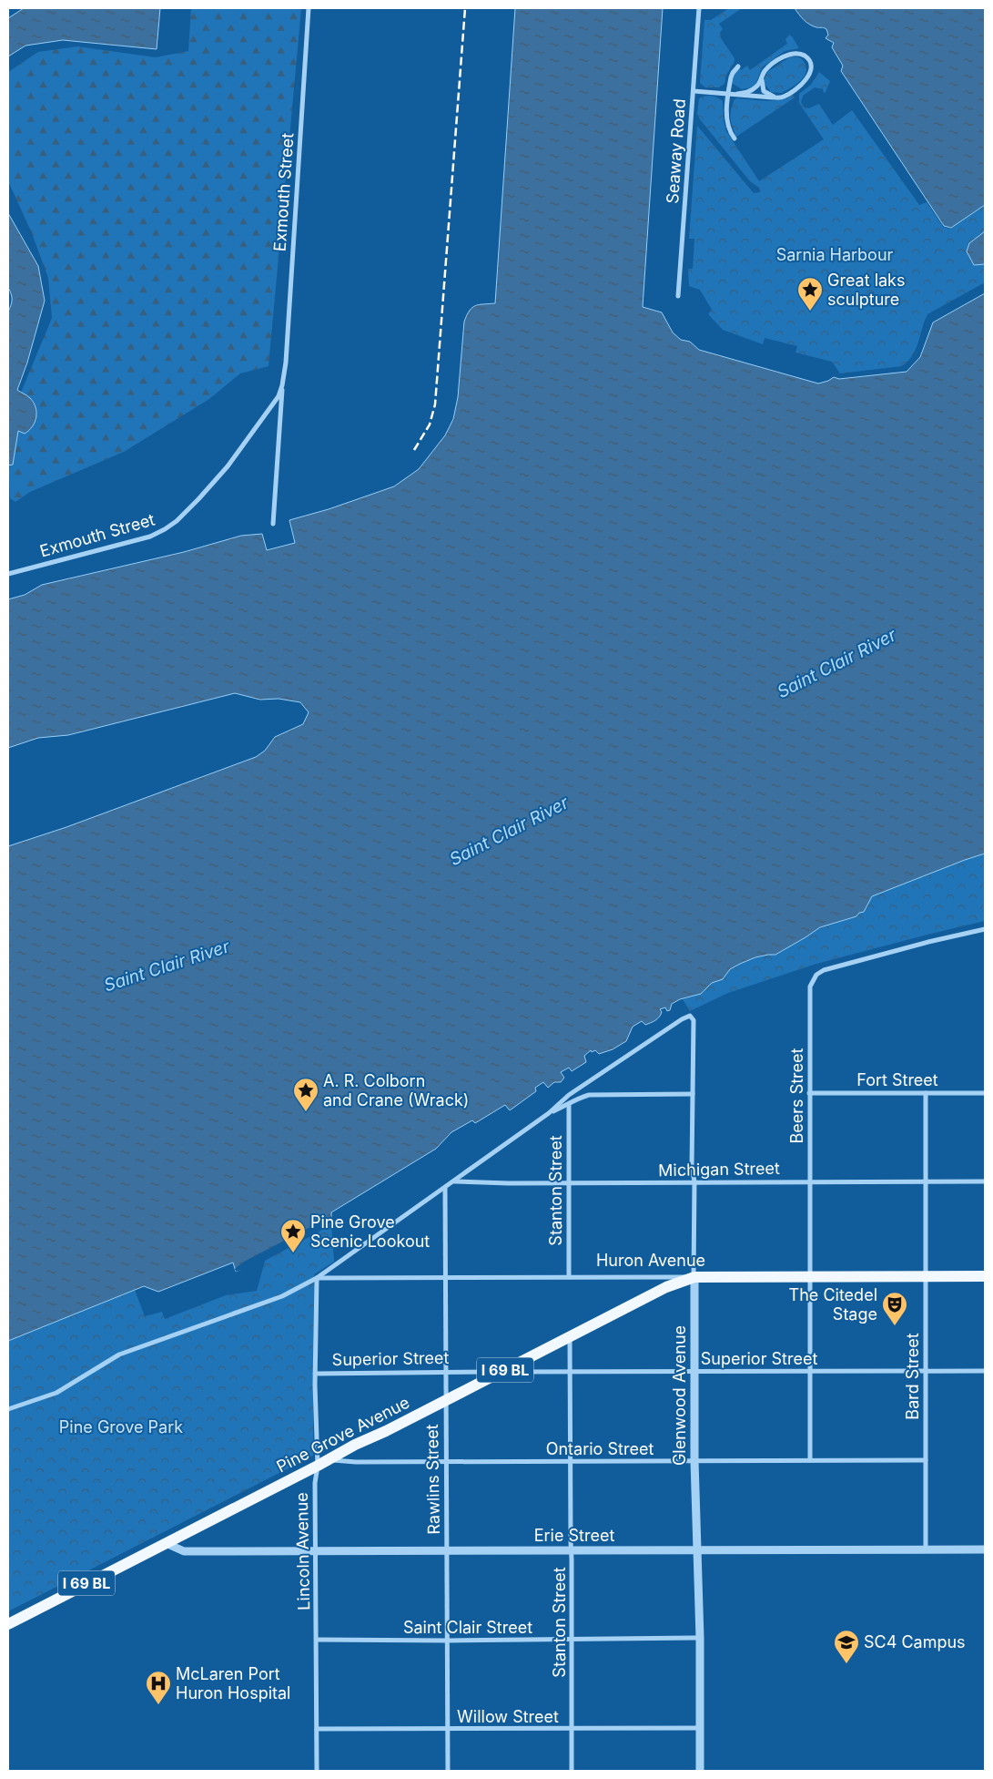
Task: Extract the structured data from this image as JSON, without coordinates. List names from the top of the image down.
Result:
{
  "streets": {
    "main road": ["Huron Avenue", "I 69 BL", "Pine Grove Avenue"],
    "street": [
      "Seaway Road",
      "Exmouth Street",
      "Fort Street",
      "Beers Street",
      "Michigan Street",
      "Stanton Street",
      "Superior Street",
      "Bard Street",
      "Glenwood Avenue",
      "Ontario Street",
      "Rawlins Street",
      "Erie Street",
      "Lincoln Avenue",
      "Saint Clair Street",
      "Willow Street"
    ]
  },
  "crossings": [
    ["Fort Street", "Beers Street"],
    ["Fort Street", "Bard Street"],
    ["Beers Street", "Michigan Street"],
    ["Beers Street", "Huron Avenue"],
    ["Beers Street", "Superior Street"],
    ["Beers Street", "Ontario Street"],
    ["Michigan Street", "Stanton Street"],
    ["Michigan Street", "Bard Street"],
    ["Michigan Street", "Glenwood Avenue"],
    ["Stanton Street", "Huron Avenue"],
    ["Stanton Street", "Superior Street"],
    ["Stanton Street", "Pine Grove Avenue"],
    ["Stanton Street", "Ontario Street"],
    ["Stanton Street", "Erie Street"],
    ["Stanton Street", "Saint Clair Street"],
    ["Stanton Street", "Willow Street"],
    ["Huron Avenue", "Bard Street"],
    ["Huron Avenue", "Glenwood Avenue"],
    ["Huron Avenue", "Pine Grove Avenue"],
    ["Huron Avenue", "Rawlins Street"],
    ["Huron Avenue", "Lincoln Avenue"],
    ["Superior Street", "Bard Street"],
    ["Superior Street", "Glenwood Avenue"],
    ["Superior Street", "Pine Grove Avenue"],
    ["Superior Street", "Rawlins Street"],
    ["Superior Street", "Lincoln Avenue"],
    ["Bard Street", "Ontario Street"],
    ["Bard Street", "Erie Street"],
    ["Glenwood Avenue", "Pine Grove Avenue"],
    ["Glenwood Avenue", "Ontario Street"],
    ["Glenwood Avenue", "Erie Street"],
    ["Glenwood Avenue", "Saint Clair Street"],
    ["Glenwood Avenue", "Willow Street"],
    ["Pine Grove Avenue", "Ontario Street"],
    ["Pine Grove Avenue", "Rawlins Street"],
    ["Pine Grove Avenue", "Erie Street"],
    ["Pine Grove Avenue", "Lincoln Avenue"],
    ["Ontario Street", "Rawlins Street"],
    ["Ontario Street", "Lincoln Avenue"],
    ["Rawlins Street", "Erie Street"],
    ["Rawlins Street", "Saint Clair Street"],
    ["Rawlins Street", "Willow Street"],
    ["Erie Street", "Lincoln Avenue"],
    ["Lincoln Avenue", "Saint Clair Street"],
    ["Lincoln Avenue", "Willow Street"]
  ],
  "water": ["Saint Clair River"],
  "parks": ["Sarnia Harbour", "Pine Grove Park"],
  "places": {
    "place": ["Great laks sculpture", "A. R. Colborn and Crane (Wrack)", "Pine Grove Scenic Lookout"],
    "theatre": ["The Citedel Stage"],
    "school or university": ["SC4 Campus"],
    "hospital": ["McLaren Port Huron Hospital"]
  }
}
